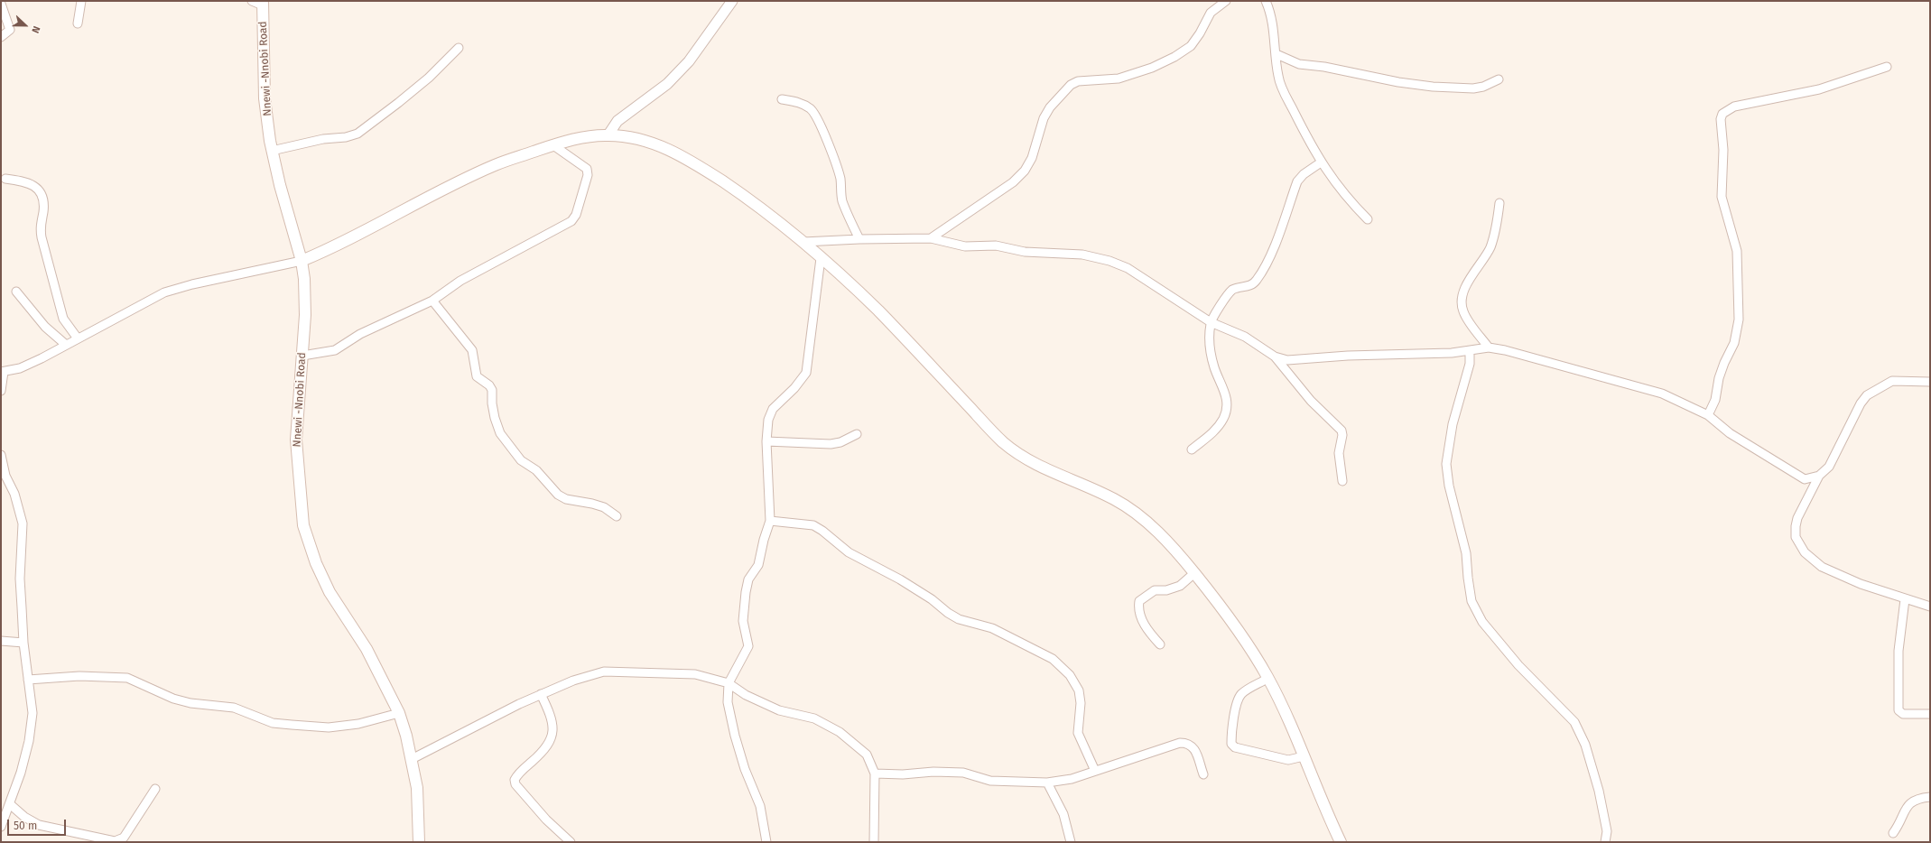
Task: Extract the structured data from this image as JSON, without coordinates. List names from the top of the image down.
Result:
{
  "streets": {
    "main road": ["Nnewi -Nnobi Road"]
  },
  "scale_bar": "50 m",
  "north": "right"
}
